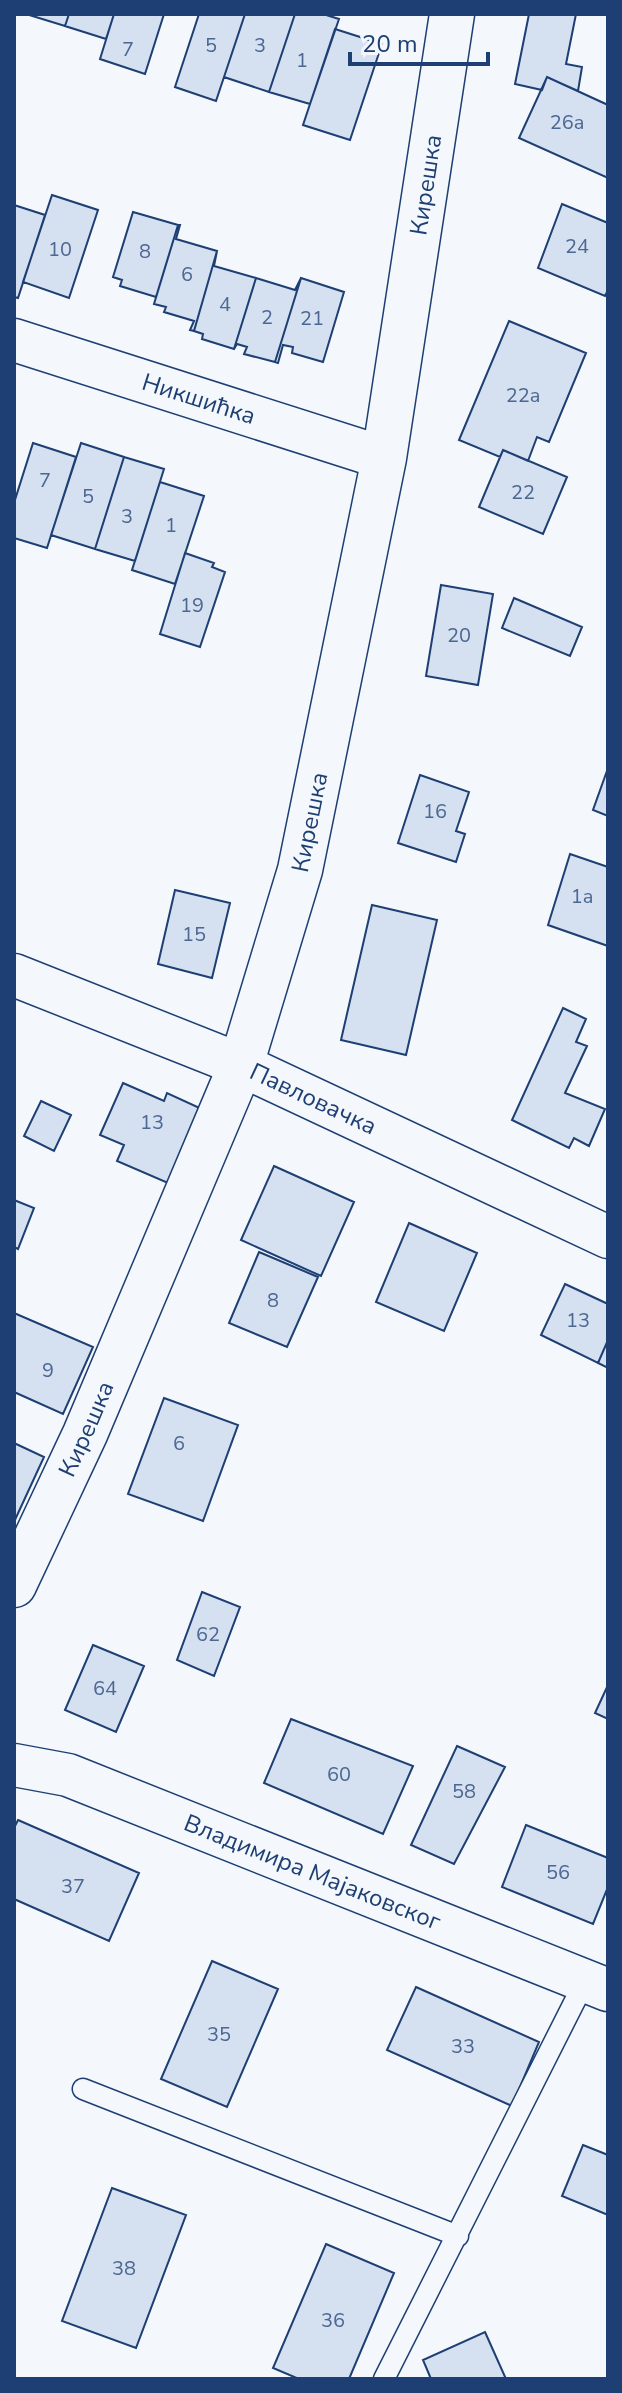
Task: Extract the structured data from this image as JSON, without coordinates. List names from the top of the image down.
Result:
{
  "streets": {
    "street": [
      "Кирешка",
      "Никшићка",
      "Павловачка",
      "Владимира Мајаковског"
    ]
  },
  "crossings": [
    ["Кирешка", "Никшићка"],
    ["Кирешка", "Павловачка"]
  ],
  "house_numbers": [
    "5",
    "3",
    "7",
    "1",
    "26a",
    "24",
    "10",
    "8",
    "6",
    "4",
    "2",
    "21",
    "22a",
    "7",
    "22",
    "5",
    "3",
    "1",
    "19",
    "20",
    "16",
    "1a",
    "15",
    "13",
    "8",
    "13",
    "9",
    "6",
    "62",
    "64",
    "60",
    "58",
    "56",
    "37",
    "35",
    "33",
    "38",
    "36"
  ],
  "scale_bar": "20 m"
}
